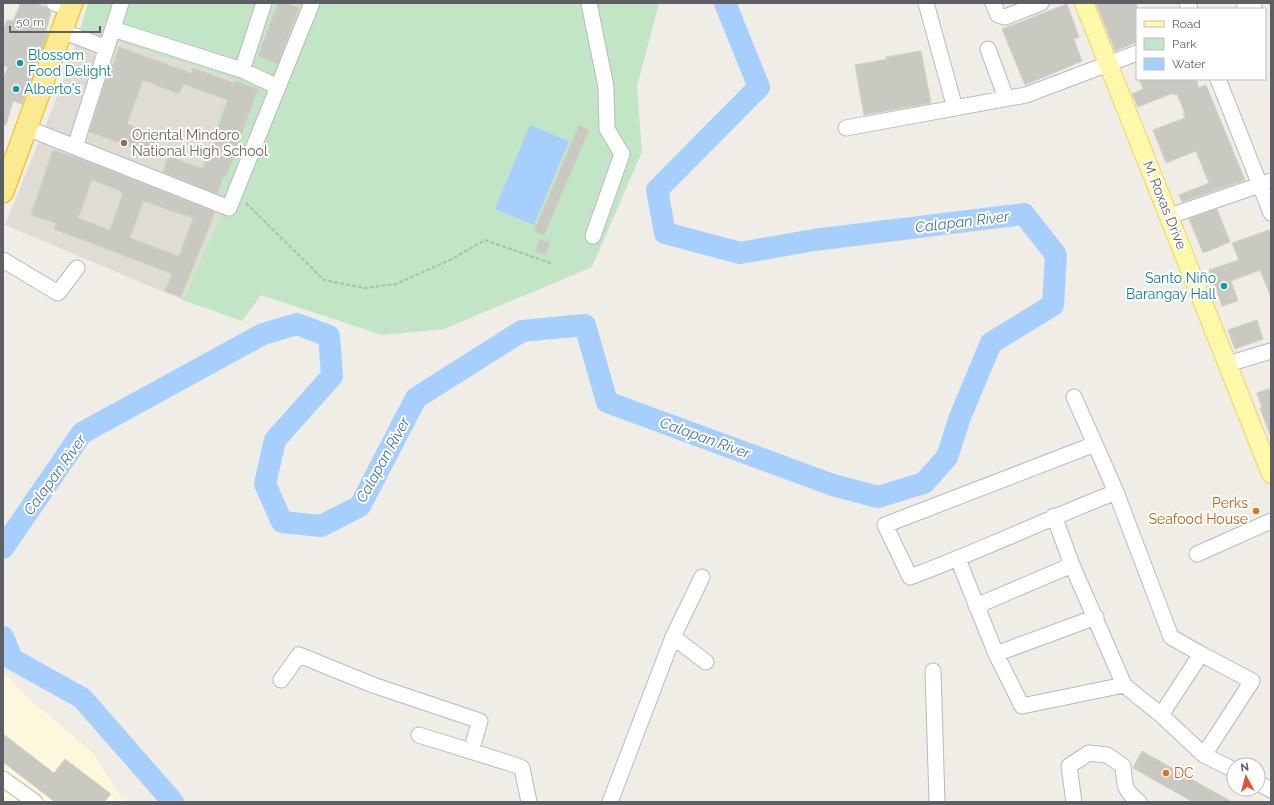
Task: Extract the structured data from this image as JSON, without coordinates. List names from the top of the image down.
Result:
{
  "streets": {
    "main road": ["M. Roxas Drive"]
  },
  "water": ["Calapan River"],
  "places": [
    "Blossom Food Delight",
    "Alberto's",
    "Oriental Mindoro National High School",
    "Santo Niño Barangay Hall",
    "Perks Seafood House",
    "DC"
  ],
  "legend": ["Road", "Park", "Water"],
  "scale_bar": "50 m",
  "north": "top"
}
